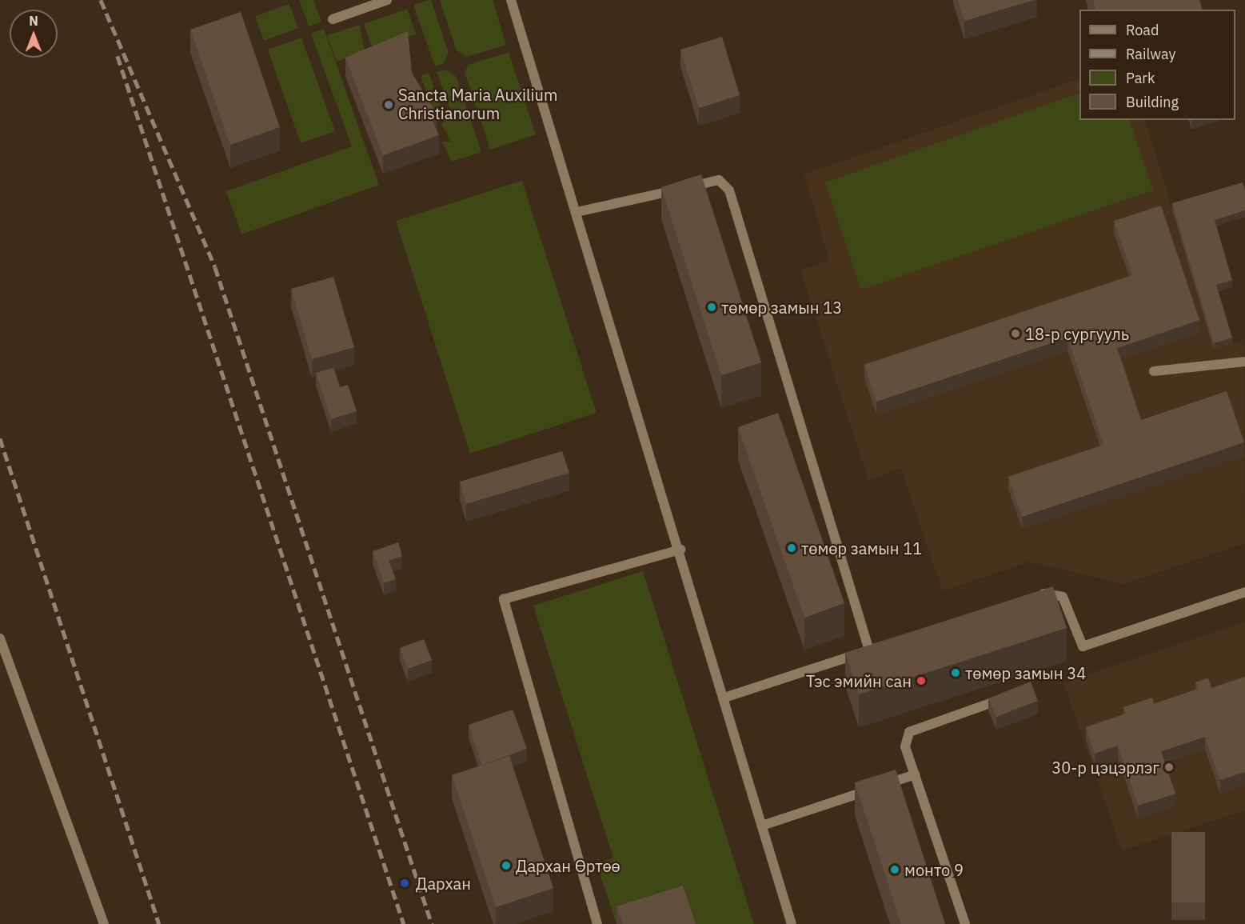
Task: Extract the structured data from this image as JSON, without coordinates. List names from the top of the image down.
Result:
{
  "places": [
    "Sancta Maria Auxilium Christianorum",
    "төмөр замын 13",
    "18-р сургууль",
    "төмөр замын 11",
    "төмөр замын 34",
    "Тэс эмийн сан",
    "30-р цэцэрлэг",
    "Дархан Өртөө",
    "монто 9",
    "Дархан"
  ],
  "legend": [
    "Road",
    "Railway",
    "Park",
    "Building"
  ],
  "north": "top"
}
